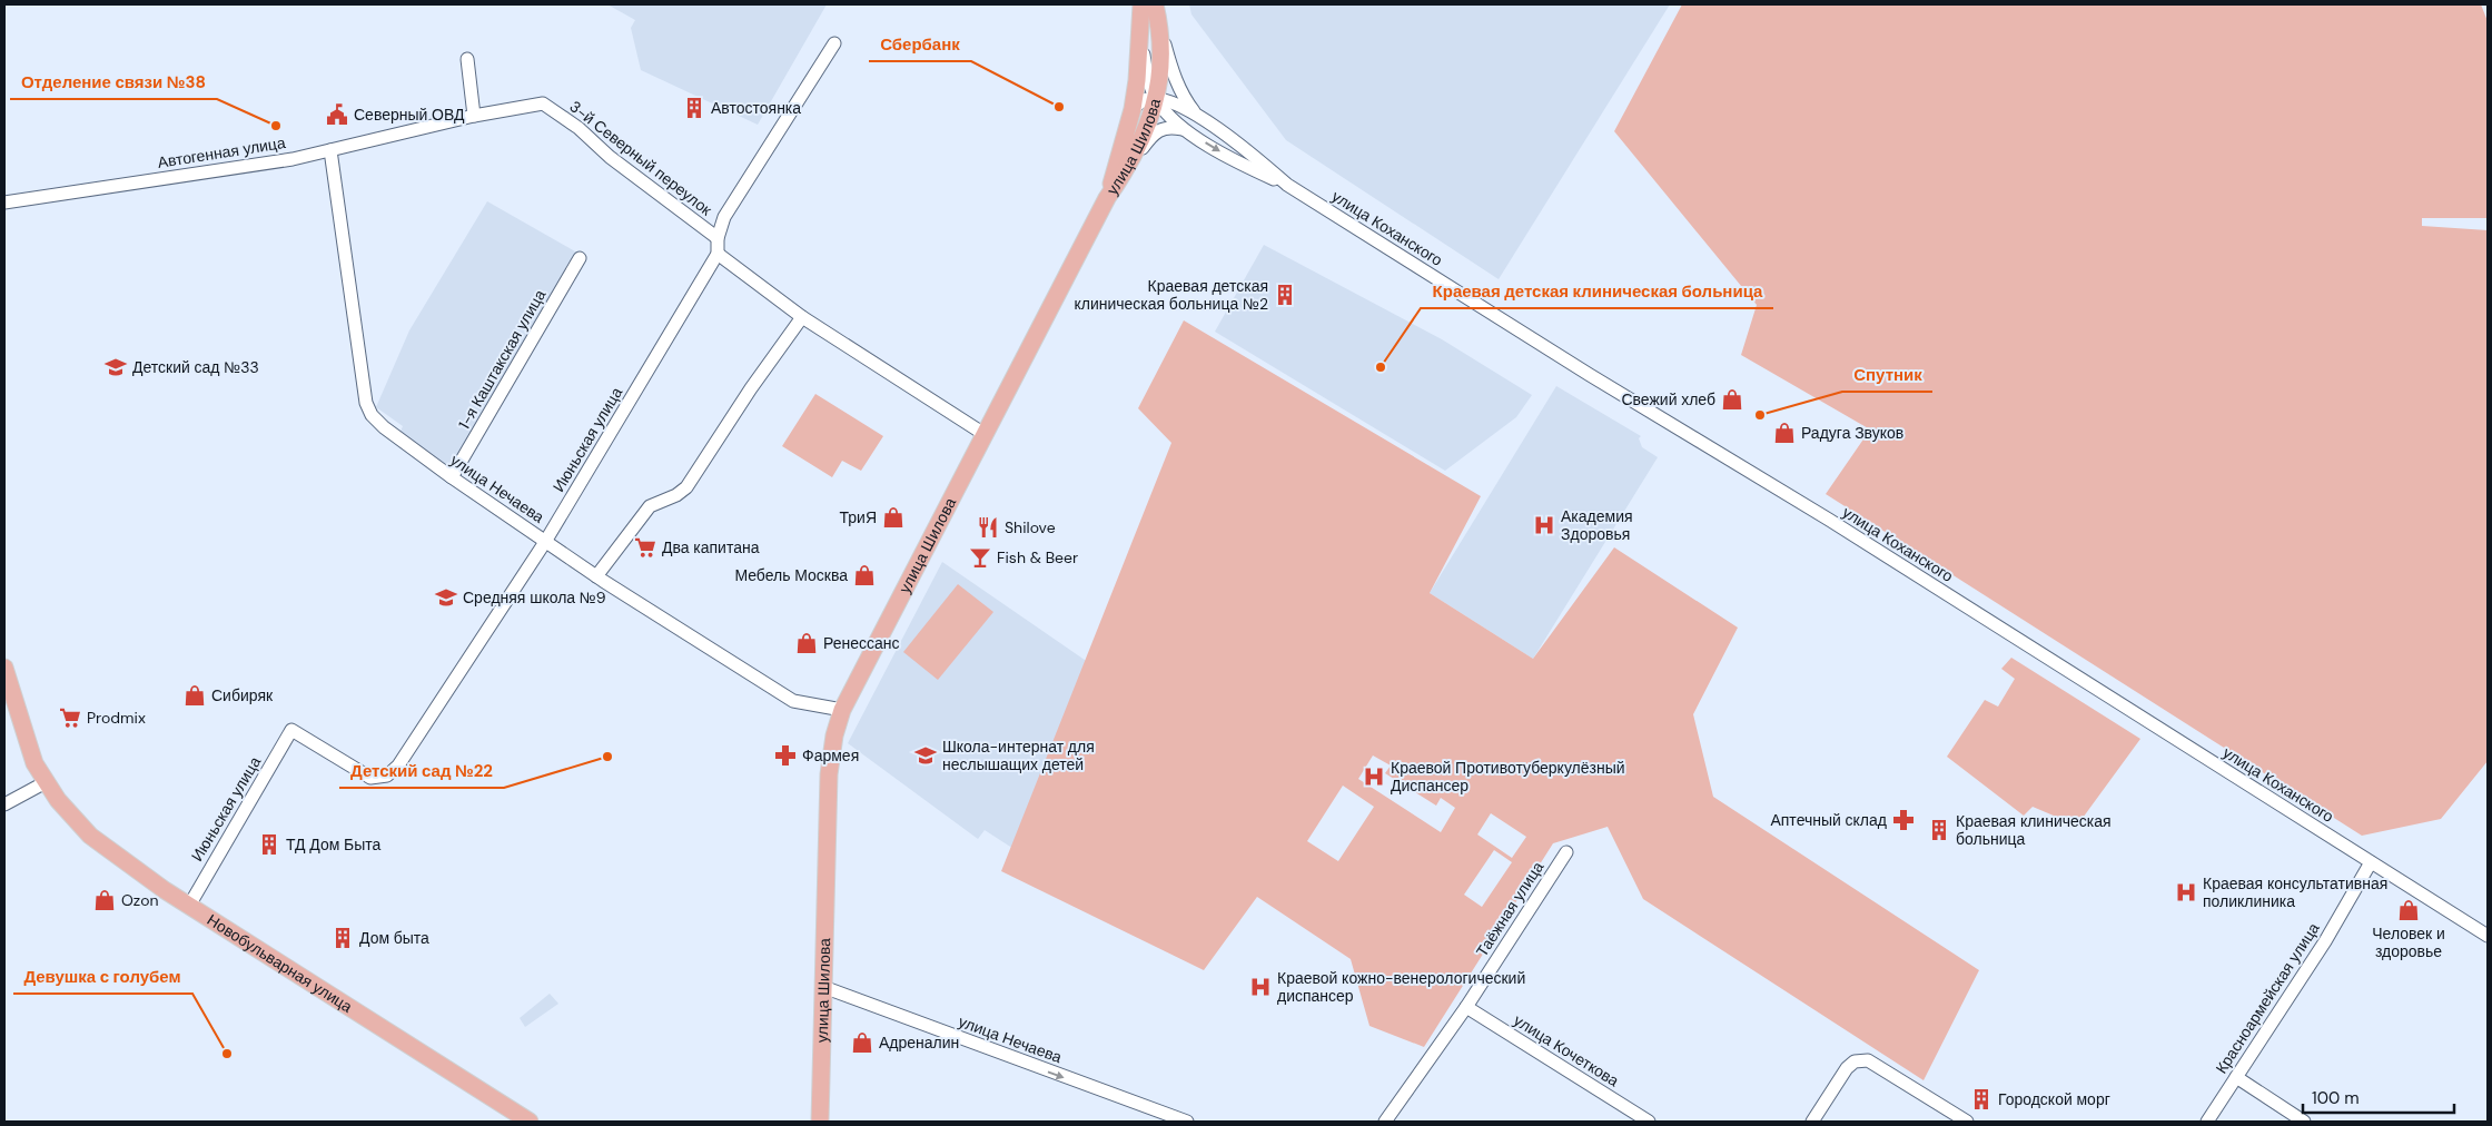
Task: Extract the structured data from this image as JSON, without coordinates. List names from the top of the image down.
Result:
{
  "streets": {
    "main road": ["улица Шилова", "Новобульварная улица"],
    "street": [
      "Автогенная улица",
      "3-й Северный переулок",
      "улица Коханского",
      "1-я Каштакская улица",
      "Июньская улица",
      "улица Нечаева",
      "Таёжная улица",
      "Красноармейская улица",
      "улица Кочеткова"
    ]
  },
  "crossings": [
    ["улица Шилова", "улица Нечаева"],
    ["Автогенная улица", "3-й Северный переулок"],
    ["Автогенная улица", "улица Нечаева"],
    ["улица Коханского", "Красноармейская улица"],
    ["1-я Каштакская улица", "улица Нечаева"],
    ["Июньская улица", "улица Нечаева"],
    ["Июньская улица", "Новобульварная улица"],
    ["Таёжная улица", "улица Кочеткова"]
  ],
  "places": {
    "other": [
      "Сбербанк",
      "Отделение связи №38",
      "Краевая детская клиническая больница",
      "Спутник",
      "Детский сад №22",
      "Девушка с голубем"
    ],
    "building": [
      "Автостоянка",
      "Краевая детская клиническая больница №2",
      "Краевая клиническая больница",
      "ТД Дом Быта",
      "Дом быта",
      "Городской морг"
    ],
    "public building": ["Северный ОВД"],
    "school or university": ["Детский сад №33", "Средняя школа №9", "Школа-интернат для неслышащих детей"],
    "shop": [
      "Свежий хлеб",
      "Радуга Звуков",
      "ТриЯ",
      "Мебель Москва",
      "Ренессанс",
      "Сибиряк",
      "Ozon",
      "Человек и здоровье",
      "Адреналин"
    ],
    "hospital": [
      "Академия Здоровья",
      "Краевой Противотуберкулёзный Диспансер",
      "Краевая консультативная поликлиника",
      "Краевой кожно-венерологический диспансер"
    ],
    "restaurant": ["Shilove"],
    "supermarket": ["Два капитана", "Prodmix"],
    "bar": ["Fish & Beer"],
    "pharmacy": ["Фармея", "Аптечный склад"]
  },
  "scale_bar": "100 m"
}
